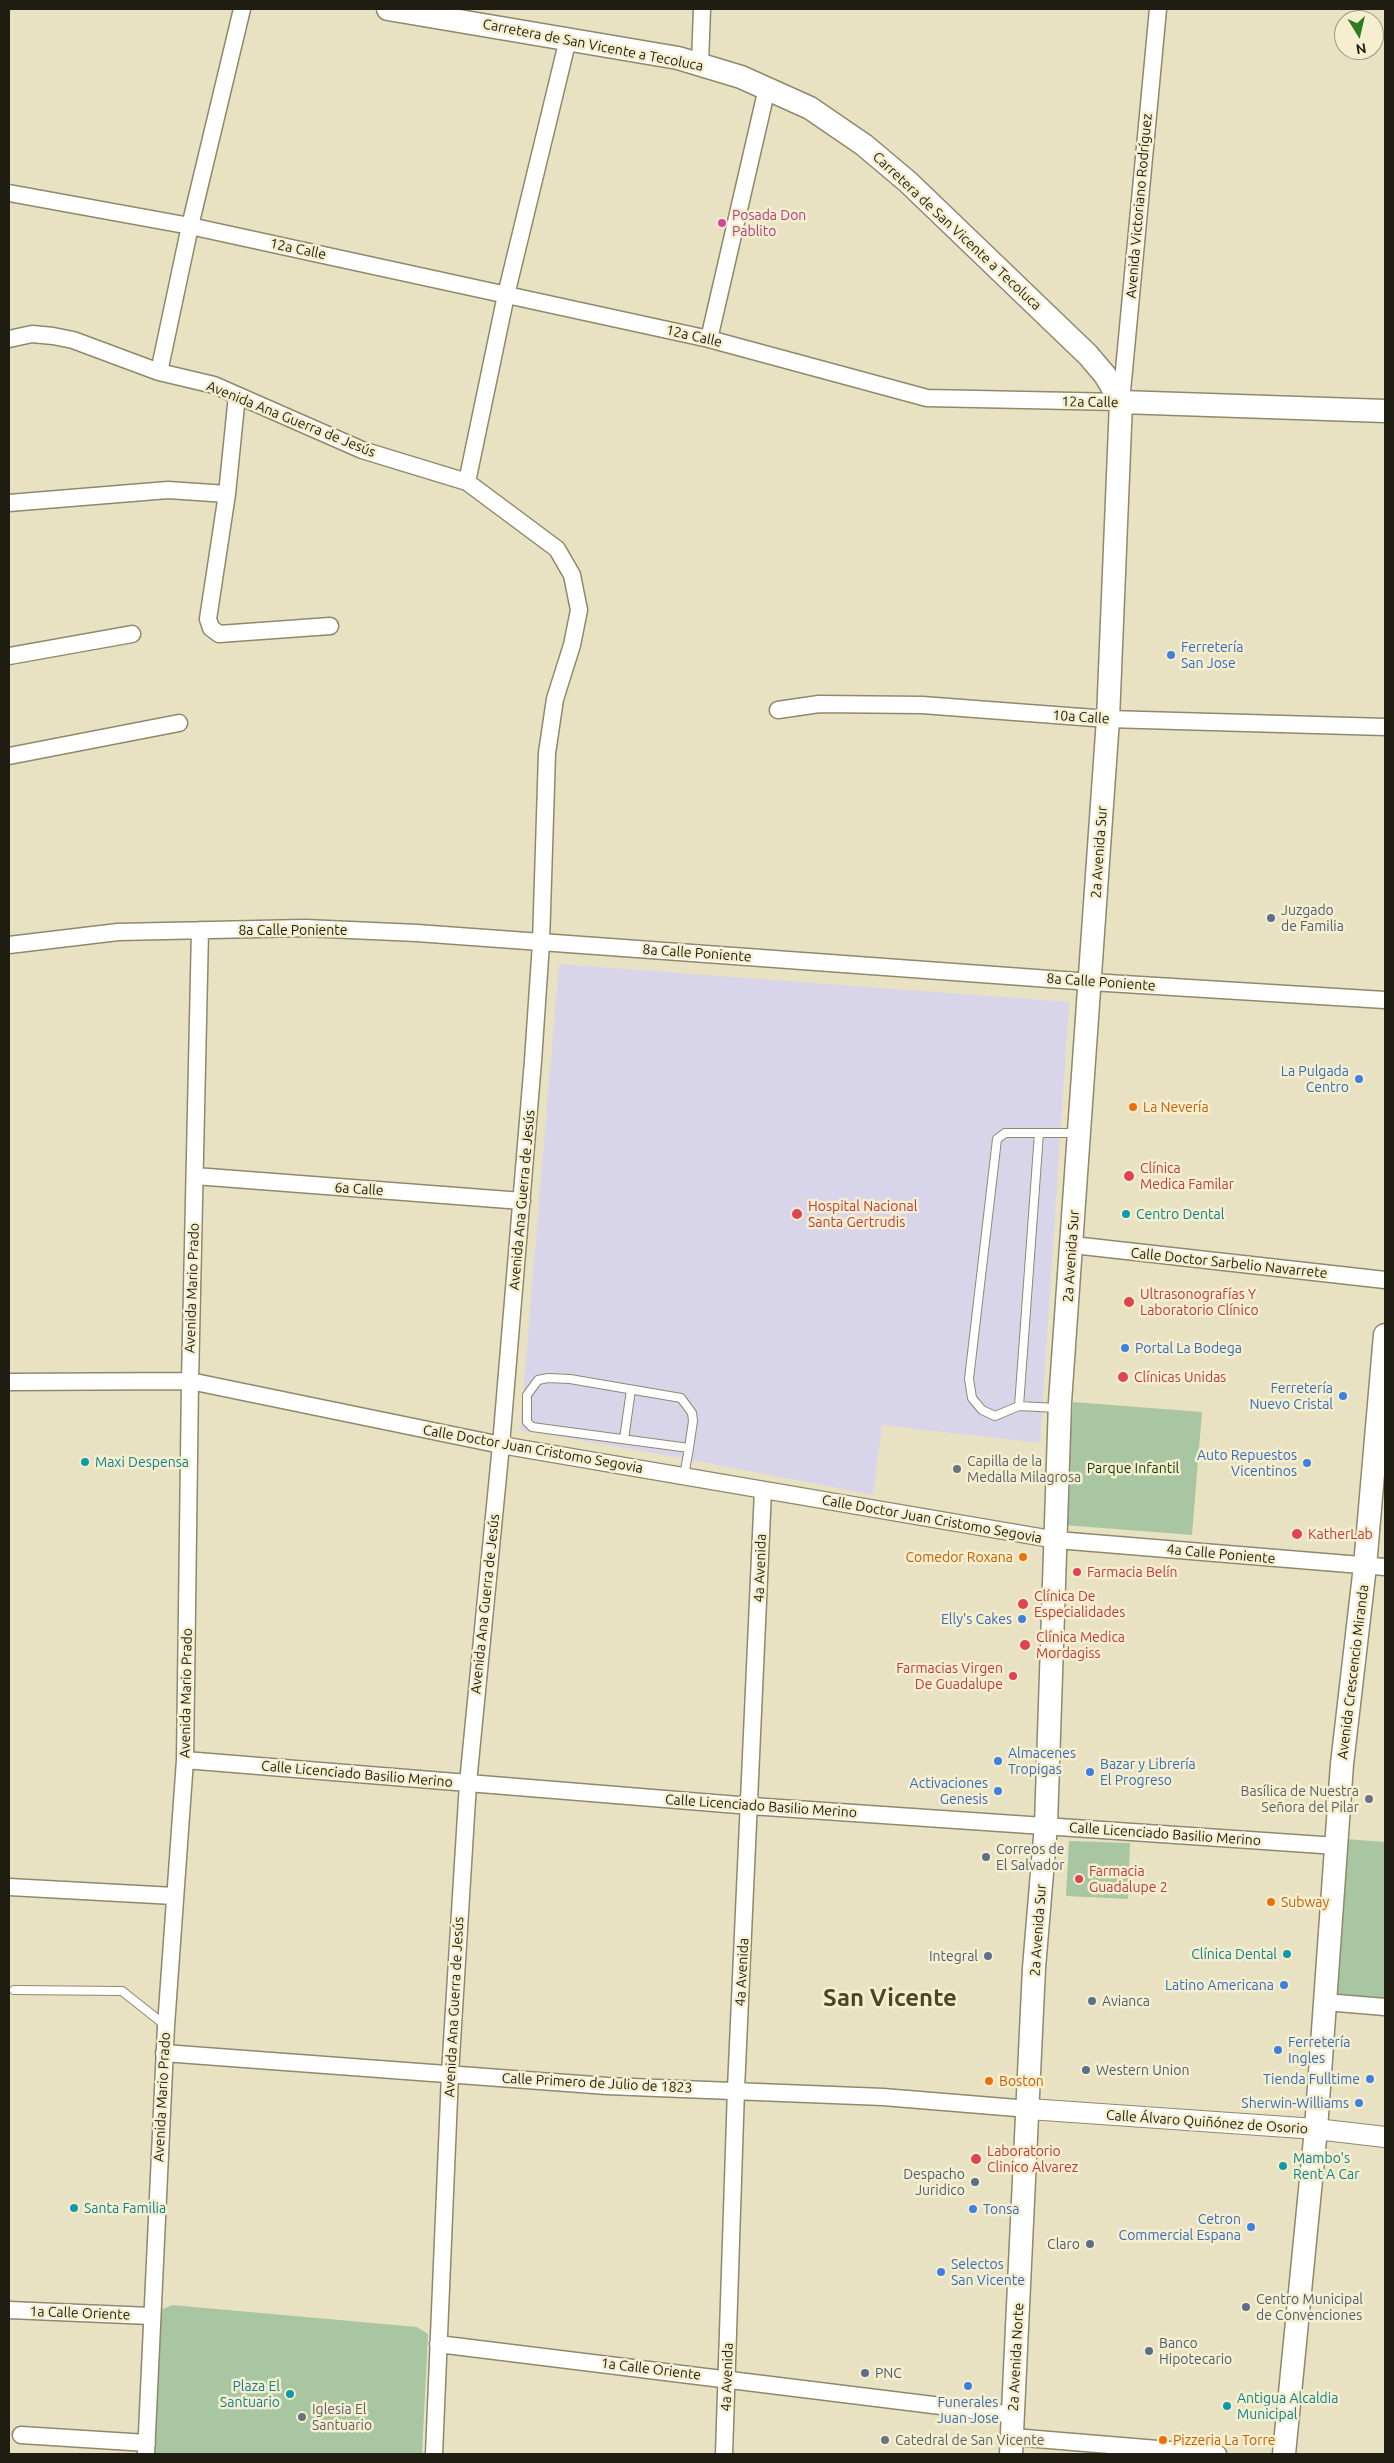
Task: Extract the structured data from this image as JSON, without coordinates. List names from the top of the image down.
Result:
{
  "streets": {
    "main road": [
      "Carretera de San Vicente a Tecoluca",
      "12a Calle",
      "2a Avenida Sur",
      "Avenida Crescencio Miranda",
      "2a Avenida Norte"
    ],
    "street": [
      "Avenida Victoriano Rodríguez",
      "Avenida Ana Guerra de Jesús",
      "10a Calle",
      "8a Calle Poniente",
      "6a Calle",
      "Calle Doctor Sarbelio Navarrete",
      "Avenida Mario Prado",
      "Calle Doctor Juan Cristomo Segovia",
      "4a Calle Poniente",
      "4a Avenida",
      "Calle Licenciado Basilio Merino",
      "Calle Primero de Julio de 1823",
      "Calle Álvaro Quiñónez de Osorio",
      "1a Calle Oriente"
    ]
  },
  "crossings": [
    ["Carretera de San Vicente a Tecoluca", "Avenida Victoriano Rodríguez"],
    ["Carretera de San Vicente a Tecoluca", "12a Calle"],
    ["Carretera de San Vicente a Tecoluca", "2a Avenida Sur"],
    ["Avenida Victoriano Rodríguez", "12a Calle"],
    ["Avenida Victoriano Rodríguez", "2a Avenida Sur"],
    ["12a Calle", "2a Avenida Sur"],
    ["Avenida Ana Guerra de Jesús", "8a Calle Poniente"],
    ["Avenida Ana Guerra de Jesús", "6a Calle"],
    ["Avenida Ana Guerra de Jesús", "Calle Doctor Juan Cristomo Segovia"],
    ["Avenida Ana Guerra de Jesús", "Calle Licenciado Basilio Merino"],
    ["Avenida Ana Guerra de Jesús", "Calle Primero de Julio de 1823"],
    ["Avenida Ana Guerra de Jesús", "1a Calle Oriente"],
    ["10a Calle", "2a Avenida Sur"],
    ["2a Avenida Sur", "8a Calle Poniente"],
    ["2a Avenida Sur", "Calle Doctor Sarbelio Navarrete"],
    ["2a Avenida Sur", "Calle Doctor Juan Cristomo Segovia"],
    ["2a Avenida Sur", "4a Calle Poniente"],
    ["2a Avenida Sur", "Calle Licenciado Basilio Merino"],
    ["2a Avenida Sur", "Calle Primero de Julio de 1823"],
    ["2a Avenida Sur", "Calle Álvaro Quiñónez de Osorio"],
    ["2a Avenida Sur", "2a Avenida Norte"],
    ["8a Calle Poniente", "Avenida Mario Prado"],
    ["6a Calle", "Avenida Mario Prado"],
    ["Avenida Mario Prado", "Calle Doctor Juan Cristomo Segovia"],
    ["Avenida Mario Prado", "Calle Licenciado Basilio Merino"],
    ["Avenida Mario Prado", "Calle Primero de Julio de 1823"],
    ["Avenida Mario Prado", "1a Calle Oriente"],
    ["Calle Doctor Juan Cristomo Segovia", "4a Calle Poniente"],
    ["Calle Doctor Juan Cristomo Segovia", "4a Avenida"],
    ["4a Calle Poniente", "Avenida Crescencio Miranda"],
    ["4a Avenida", "Calle Licenciado Basilio Merino"],
    ["4a Avenida", "Calle Primero de Julio de 1823"],
    ["4a Avenida", "1a Calle Oriente"],
    ["Avenida Crescencio Miranda", "Calle Licenciado Basilio Merino"],
    ["Avenida Crescencio Miranda", "Calle Álvaro Quiñónez de Osorio"],
    ["Calle Primero de Julio de 1823", "Calle Álvaro Quiñónez de Osorio"],
    ["Calle Primero de Julio de 1823", "2a Avenida Norte"],
    ["Calle Álvaro Quiñónez de Osorio", "2a Avenida Norte"],
    ["1a Calle Oriente", "2a Avenida Norte"]
  ],
  "districts": ["San Vicente"],
  "parks": ["Parque Infantil"],
  "places": [
    "Posada Don Pablito",
    "Ferretería San Jose",
    "Juzgado de Familia",
    "La Pulgada Centro",
    "La Nevería",
    "Clínica Medica Familar",
    "Hospital Nacional Santa Gertrudis",
    "Centro Dental",
    "Ultrasonografías Y Laboratorio Clínico",
    "Portal La Bodega",
    "Clínicas Unidas",
    "Ferretería Nuevo Cristal",
    "Maxi Despensa",
    "Auto Repuestos Vicentinos",
    "Capilla de la Medalla Milagrosa",
    "KatherLab",
    "Comedor Roxana",
    "Farmacia Belín",
    "Clínica De Especialidades",
    "Elly's Cakes",
    "Clínica Medica Mordagiss",
    "Farmacias Virgen De Guadalupe",
    "Almacenes Tropigas",
    "Bazar y Librería El Progreso",
    "Activaciones Genesis",
    "Basílica de Nuestra Señora del Pilar",
    "Correos de El Salvador",
    "Farmacia Guadalupe 2",
    "Subway",
    "Clínica Dental",
    "Integral",
    "Latino Americana",
    "Avianca",
    "Ferretería Ingles",
    "Western Union",
    "Tienda Fulltime",
    "Boston",
    "Sherwin-Williams",
    "Laboratorio Clinico Alvarez",
    "Mambo's Rent A Car",
    "Despacho Juridico",
    "Santa Familia",
    "Tonsa",
    "Cetron Commercial Espana",
    "Claro",
    "Selectos San Vicente",
    "Centro Municipal de Convenciones",
    "Banco Hipotecario",
    "PNC",
    "Funerales Juan Jose",
    "Plaza El Santuario",
    "Antigua Alcaldia Municipal",
    "Iglesia El Santuario",
    "Catedral de San Vicente",
    "Pizzeria La Torre"
  ],
  "north": "bottom"
}
